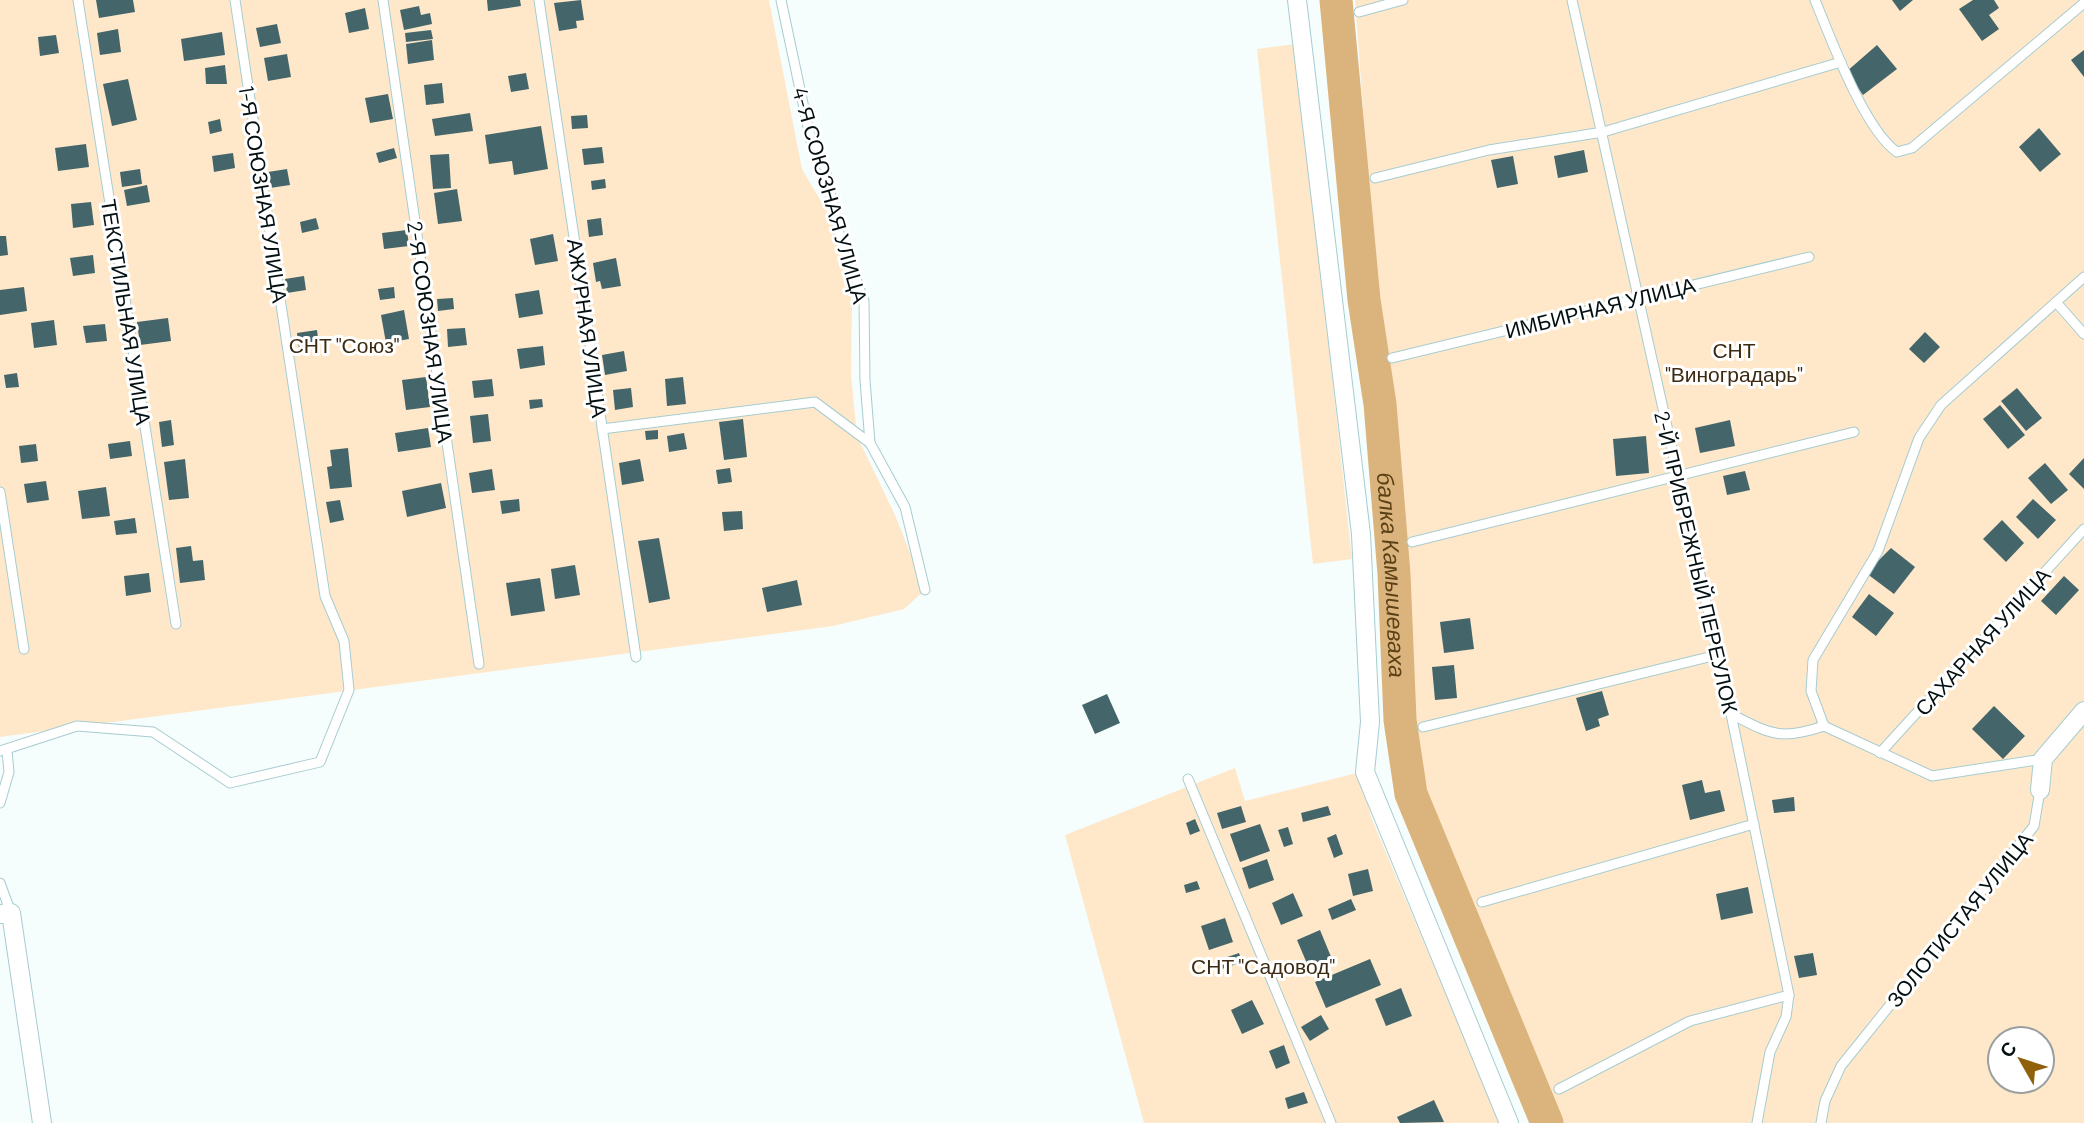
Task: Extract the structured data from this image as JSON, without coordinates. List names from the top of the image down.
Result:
{
  "streets": {
    "street": ["ЗОЛОТИСТАЯ УЛИЦА"],
    "lane": [
      "1-Я СОЮЗНАЯ УЛИЦА",
      "4-Я СОЮЗНАЯ УЛИЦА",
      "ИМБИРНАЯ УЛИЦА",
      "ТЕКСТИЛЬНАЯ УЛИЦА",
      "АЖУРНАЯ УЛИЦА",
      "2-Я СОЮЗНАЯ УЛИЦА",
      "2-Й ПРИБРЕЖНЫЙ ПЕРЕУЛОК",
      "САХАРНАЯ УЛИЦА"
    ]
  },
  "crossings": [
    ["ИМБИРНАЯ УЛИЦА", "2-Й ПРИБРЕЖНЫЙ ПЕРЕУЛОК"]
  ],
  "water": ["балка Камышеваха"],
  "parks": ["СНТ \"Союз\"", "СНТ \"Виноградарь\"", "СНТ \"Садовод\""],
  "north": "top left"
}
